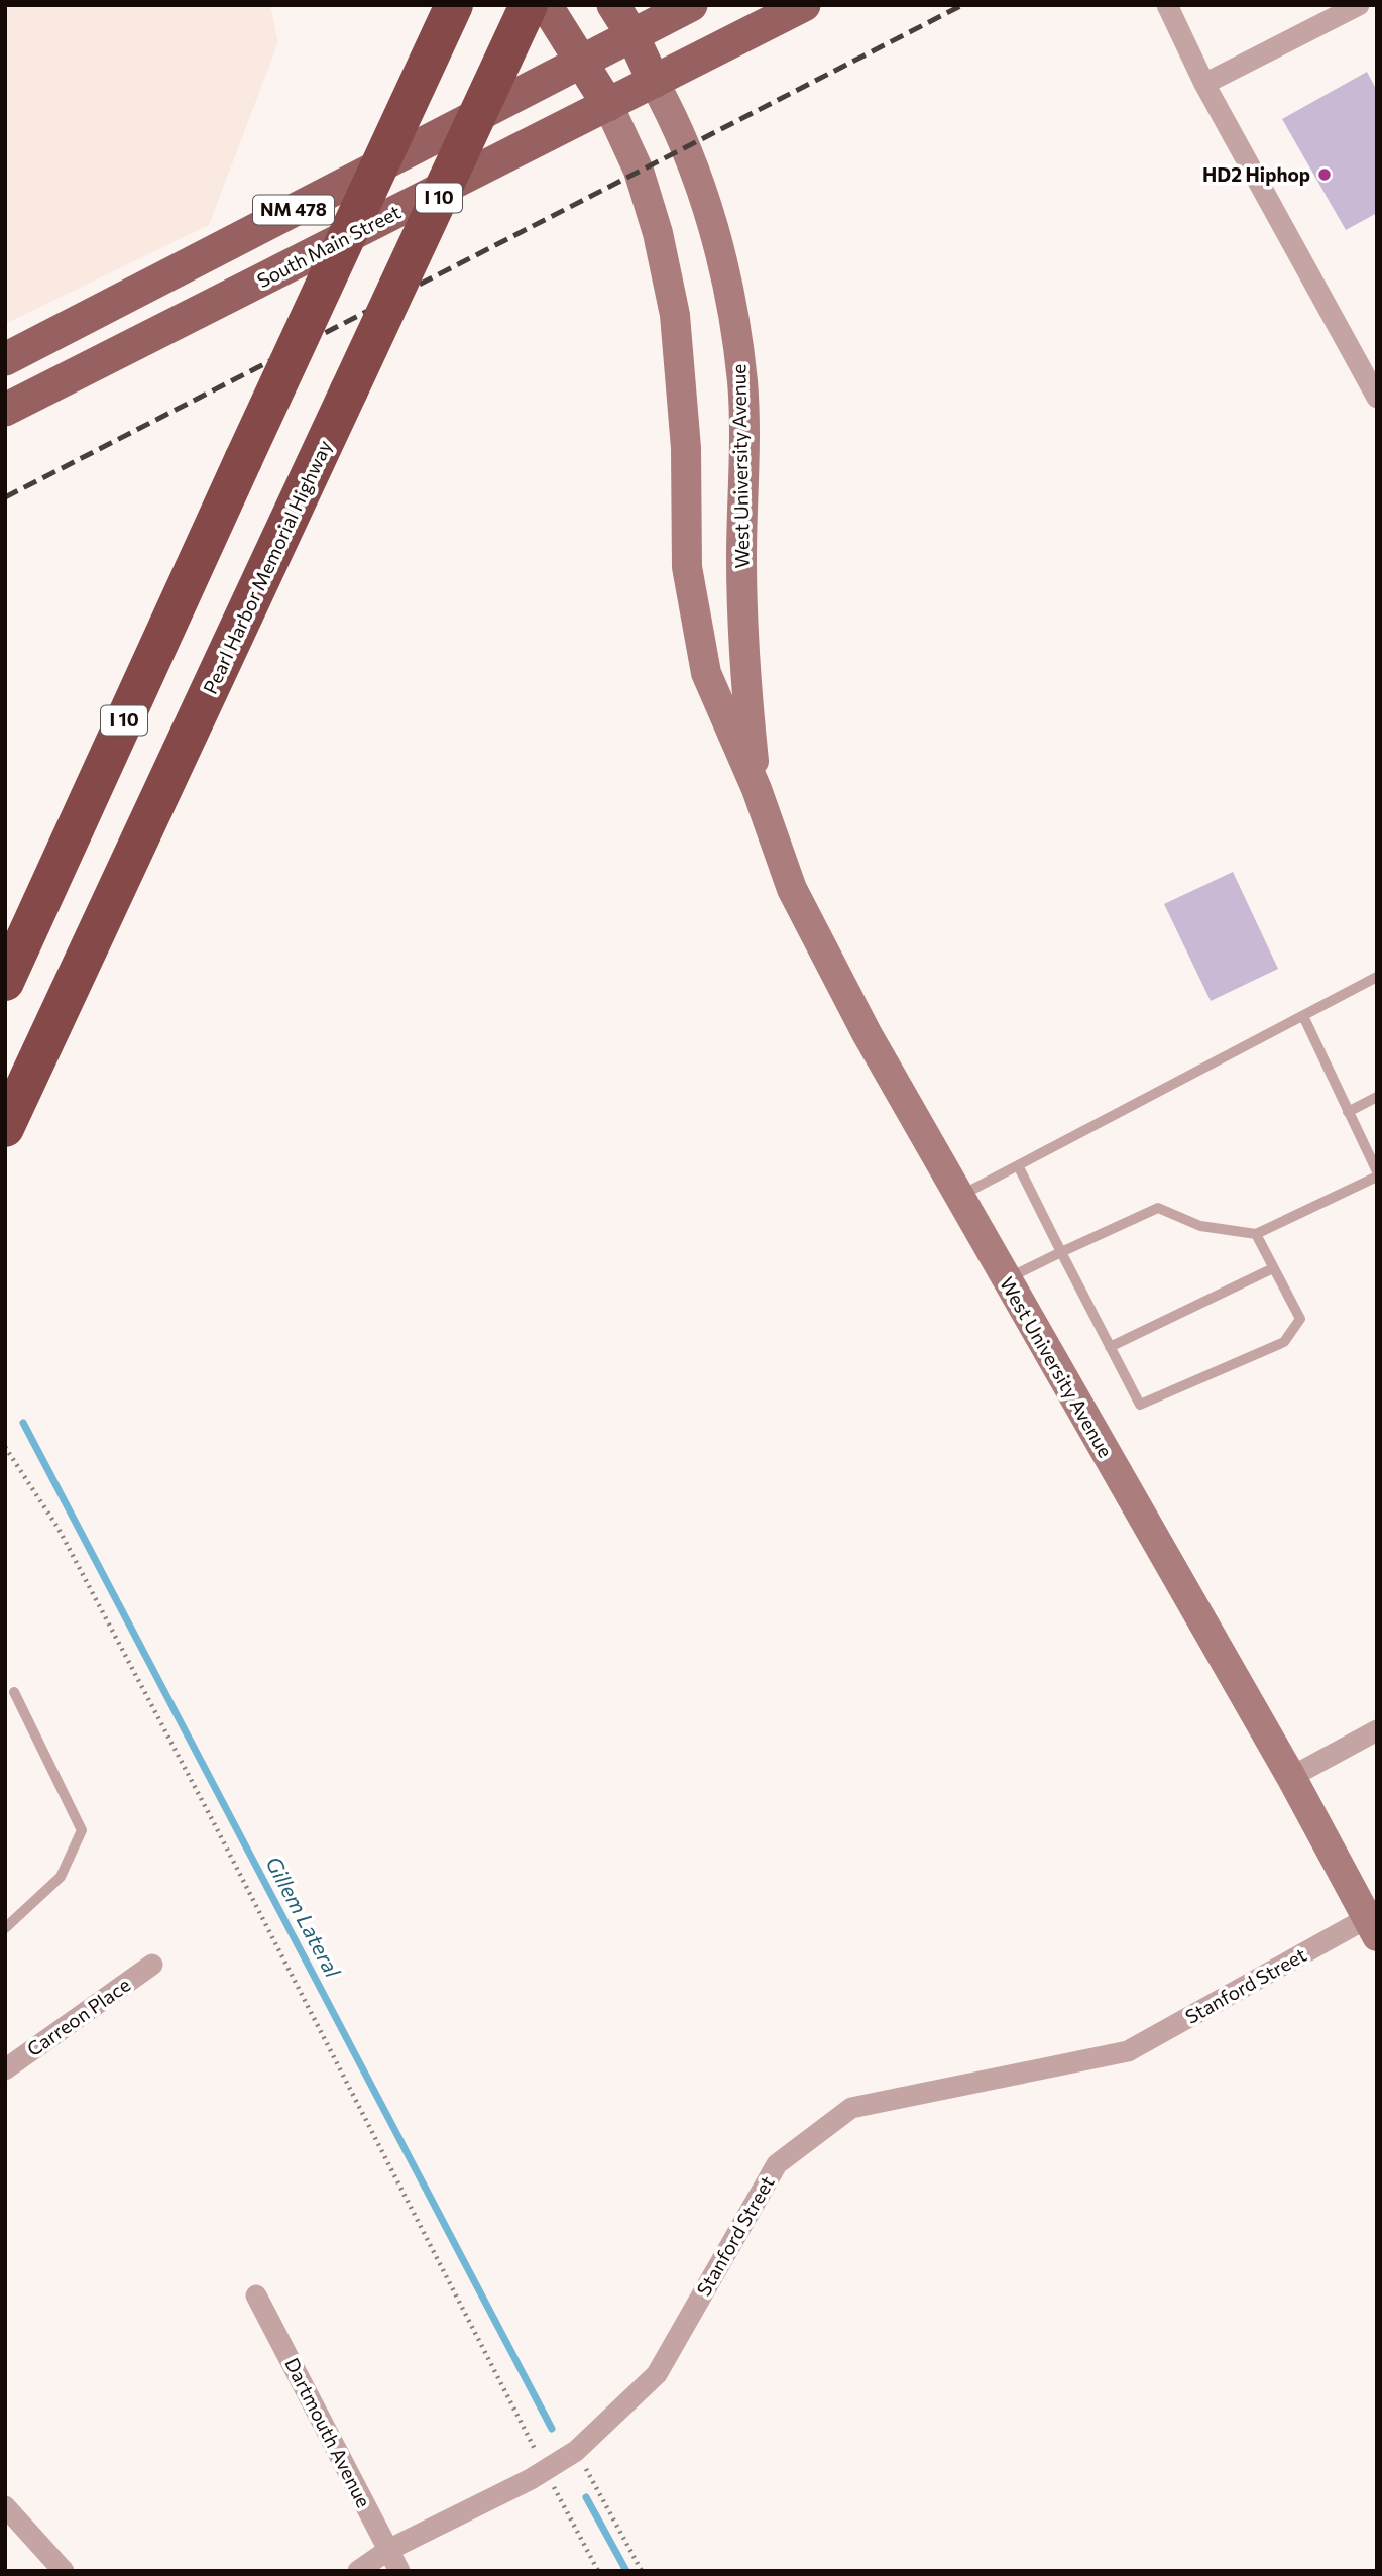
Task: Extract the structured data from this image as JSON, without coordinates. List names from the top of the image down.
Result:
{
  "streets": {
    "highway": ["I 10", "Pearl Harbor Memorial Highway"],
    "main road": ["NM 478", "South Main Street", "West University Avenue"],
    "street": ["Stanford Street", "Carreon Place", "Dartmouth Avenue"]
  },
  "crossings": [
    ["NM 478", "West University Avenue"],
    ["South Main Street", "West University Avenue"],
    ["West University Avenue", "Stanford Street"],
    ["Stanford Street", "Dartmouth Avenue"]
  ],
  "water": ["Gillem Lateral"],
  "places": ["HD2 Hiphop"]
}
